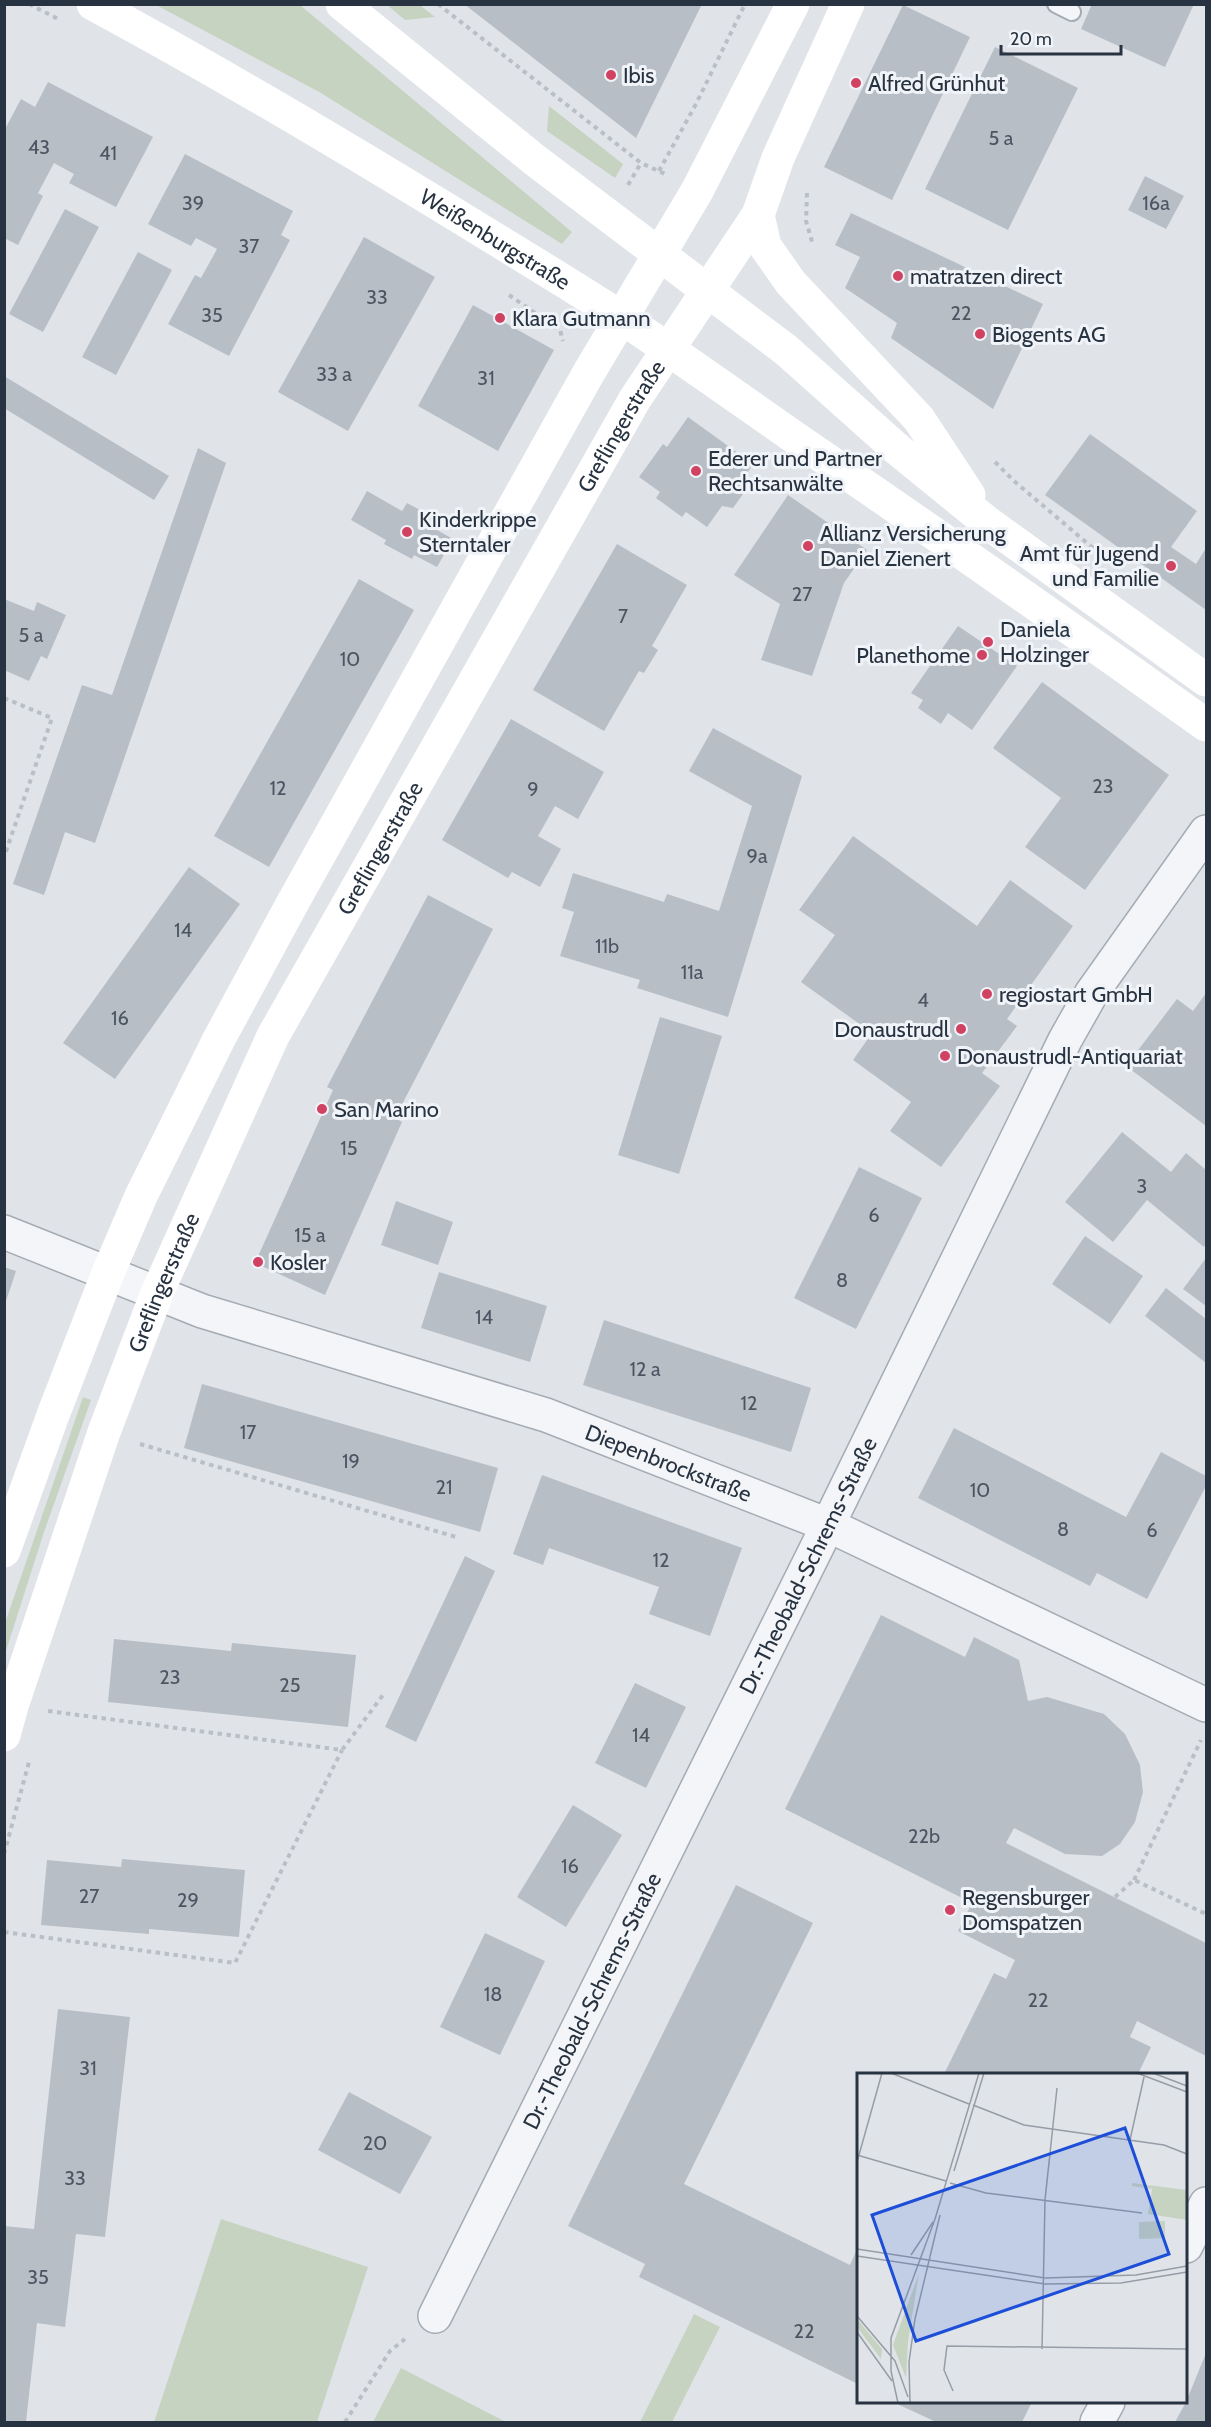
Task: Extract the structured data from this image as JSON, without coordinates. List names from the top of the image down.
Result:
{
  "streets": {
    "street": [
      "Weißenburgstraße",
      "Greflingerstraße",
      "Diepenbrockstraße",
      "Dr.-Theobald-Schrems-Straße"
    ]
  },
  "crossings": [
    ["Weißenburgstraße", "Greflingerstraße"],
    ["Greflingerstraße", "Diepenbrockstraße"],
    ["Diepenbrockstraße", "Dr.-Theobald-Schrems-Straße"]
  ],
  "places": [
    "Ibis",
    "Alfred Grünhut",
    "matratzen direct",
    "Klara Gutmann",
    "Biogents AG",
    "Ederer und Partner Rechtsanwälte",
    "Kinderkrippe Sterntaler",
    "Allianz Versicherung Daniel Zienert",
    "Amt für Jugend und Familie",
    "Daniela Holzinger",
    "Planethome",
    "regiostart GmbH",
    "Donaustrudl",
    "Donaustrudl-Antiquariat",
    "San Marino",
    "Kosler",
    "Regensburger Domspatzen"
  ],
  "house_numbers": [
    "5 a",
    "43",
    "41",
    "39",
    "16a",
    "37",
    "33",
    "22",
    "35",
    "33 a",
    "31",
    "27",
    "7",
    "5 a",
    "10",
    "23",
    "12",
    "9",
    "9a",
    "14",
    "11b",
    "11a",
    "4",
    "16",
    "15",
    "3",
    "6",
    "15 a",
    "8",
    "14",
    "12 a",
    "12",
    "17",
    "19",
    "21",
    "10",
    "8",
    "6",
    "12",
    "23",
    "25",
    "14",
    "22b",
    "16",
    "27",
    "29",
    "18",
    "22",
    "31",
    "20",
    "33",
    "35",
    "22"
  ],
  "scale_bar": "20 m"
}
